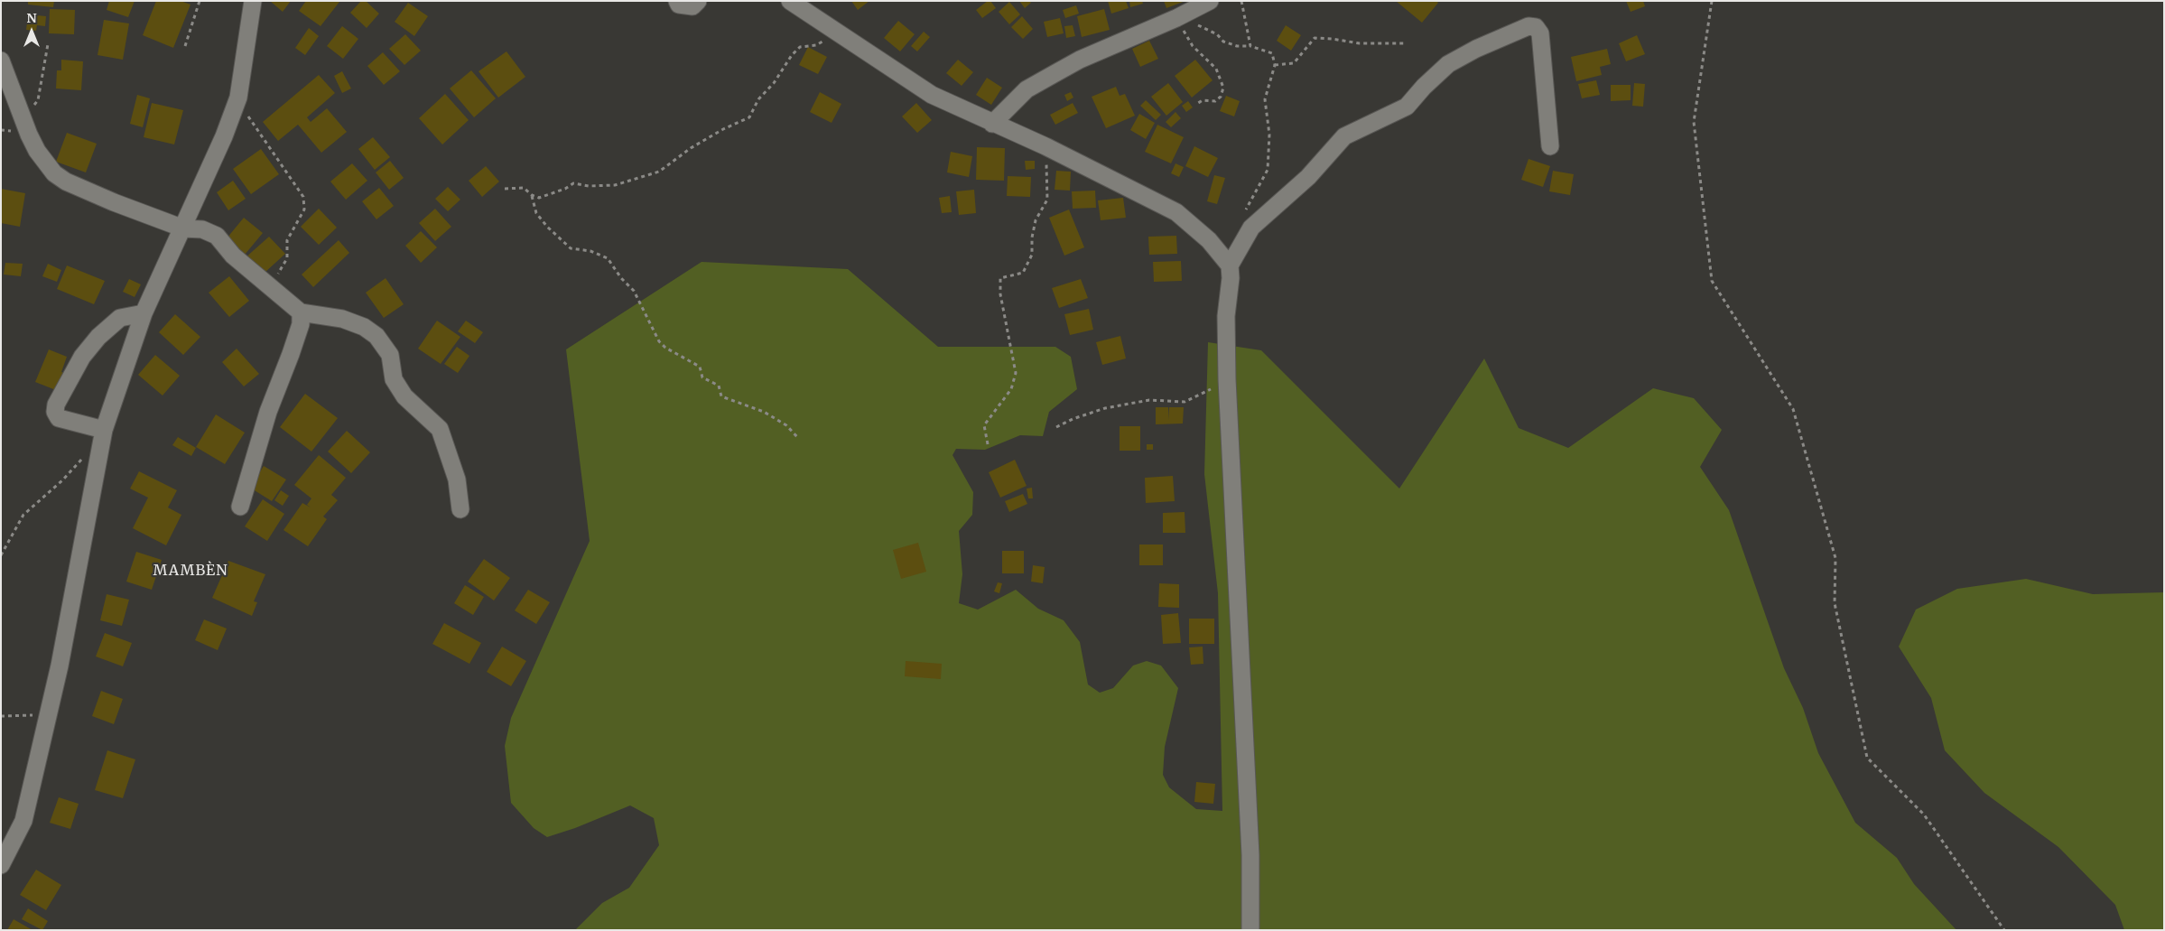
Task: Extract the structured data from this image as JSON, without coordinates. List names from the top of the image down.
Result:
{
  "districts": ["MAMBÈN"],
  "north": "top"
}
